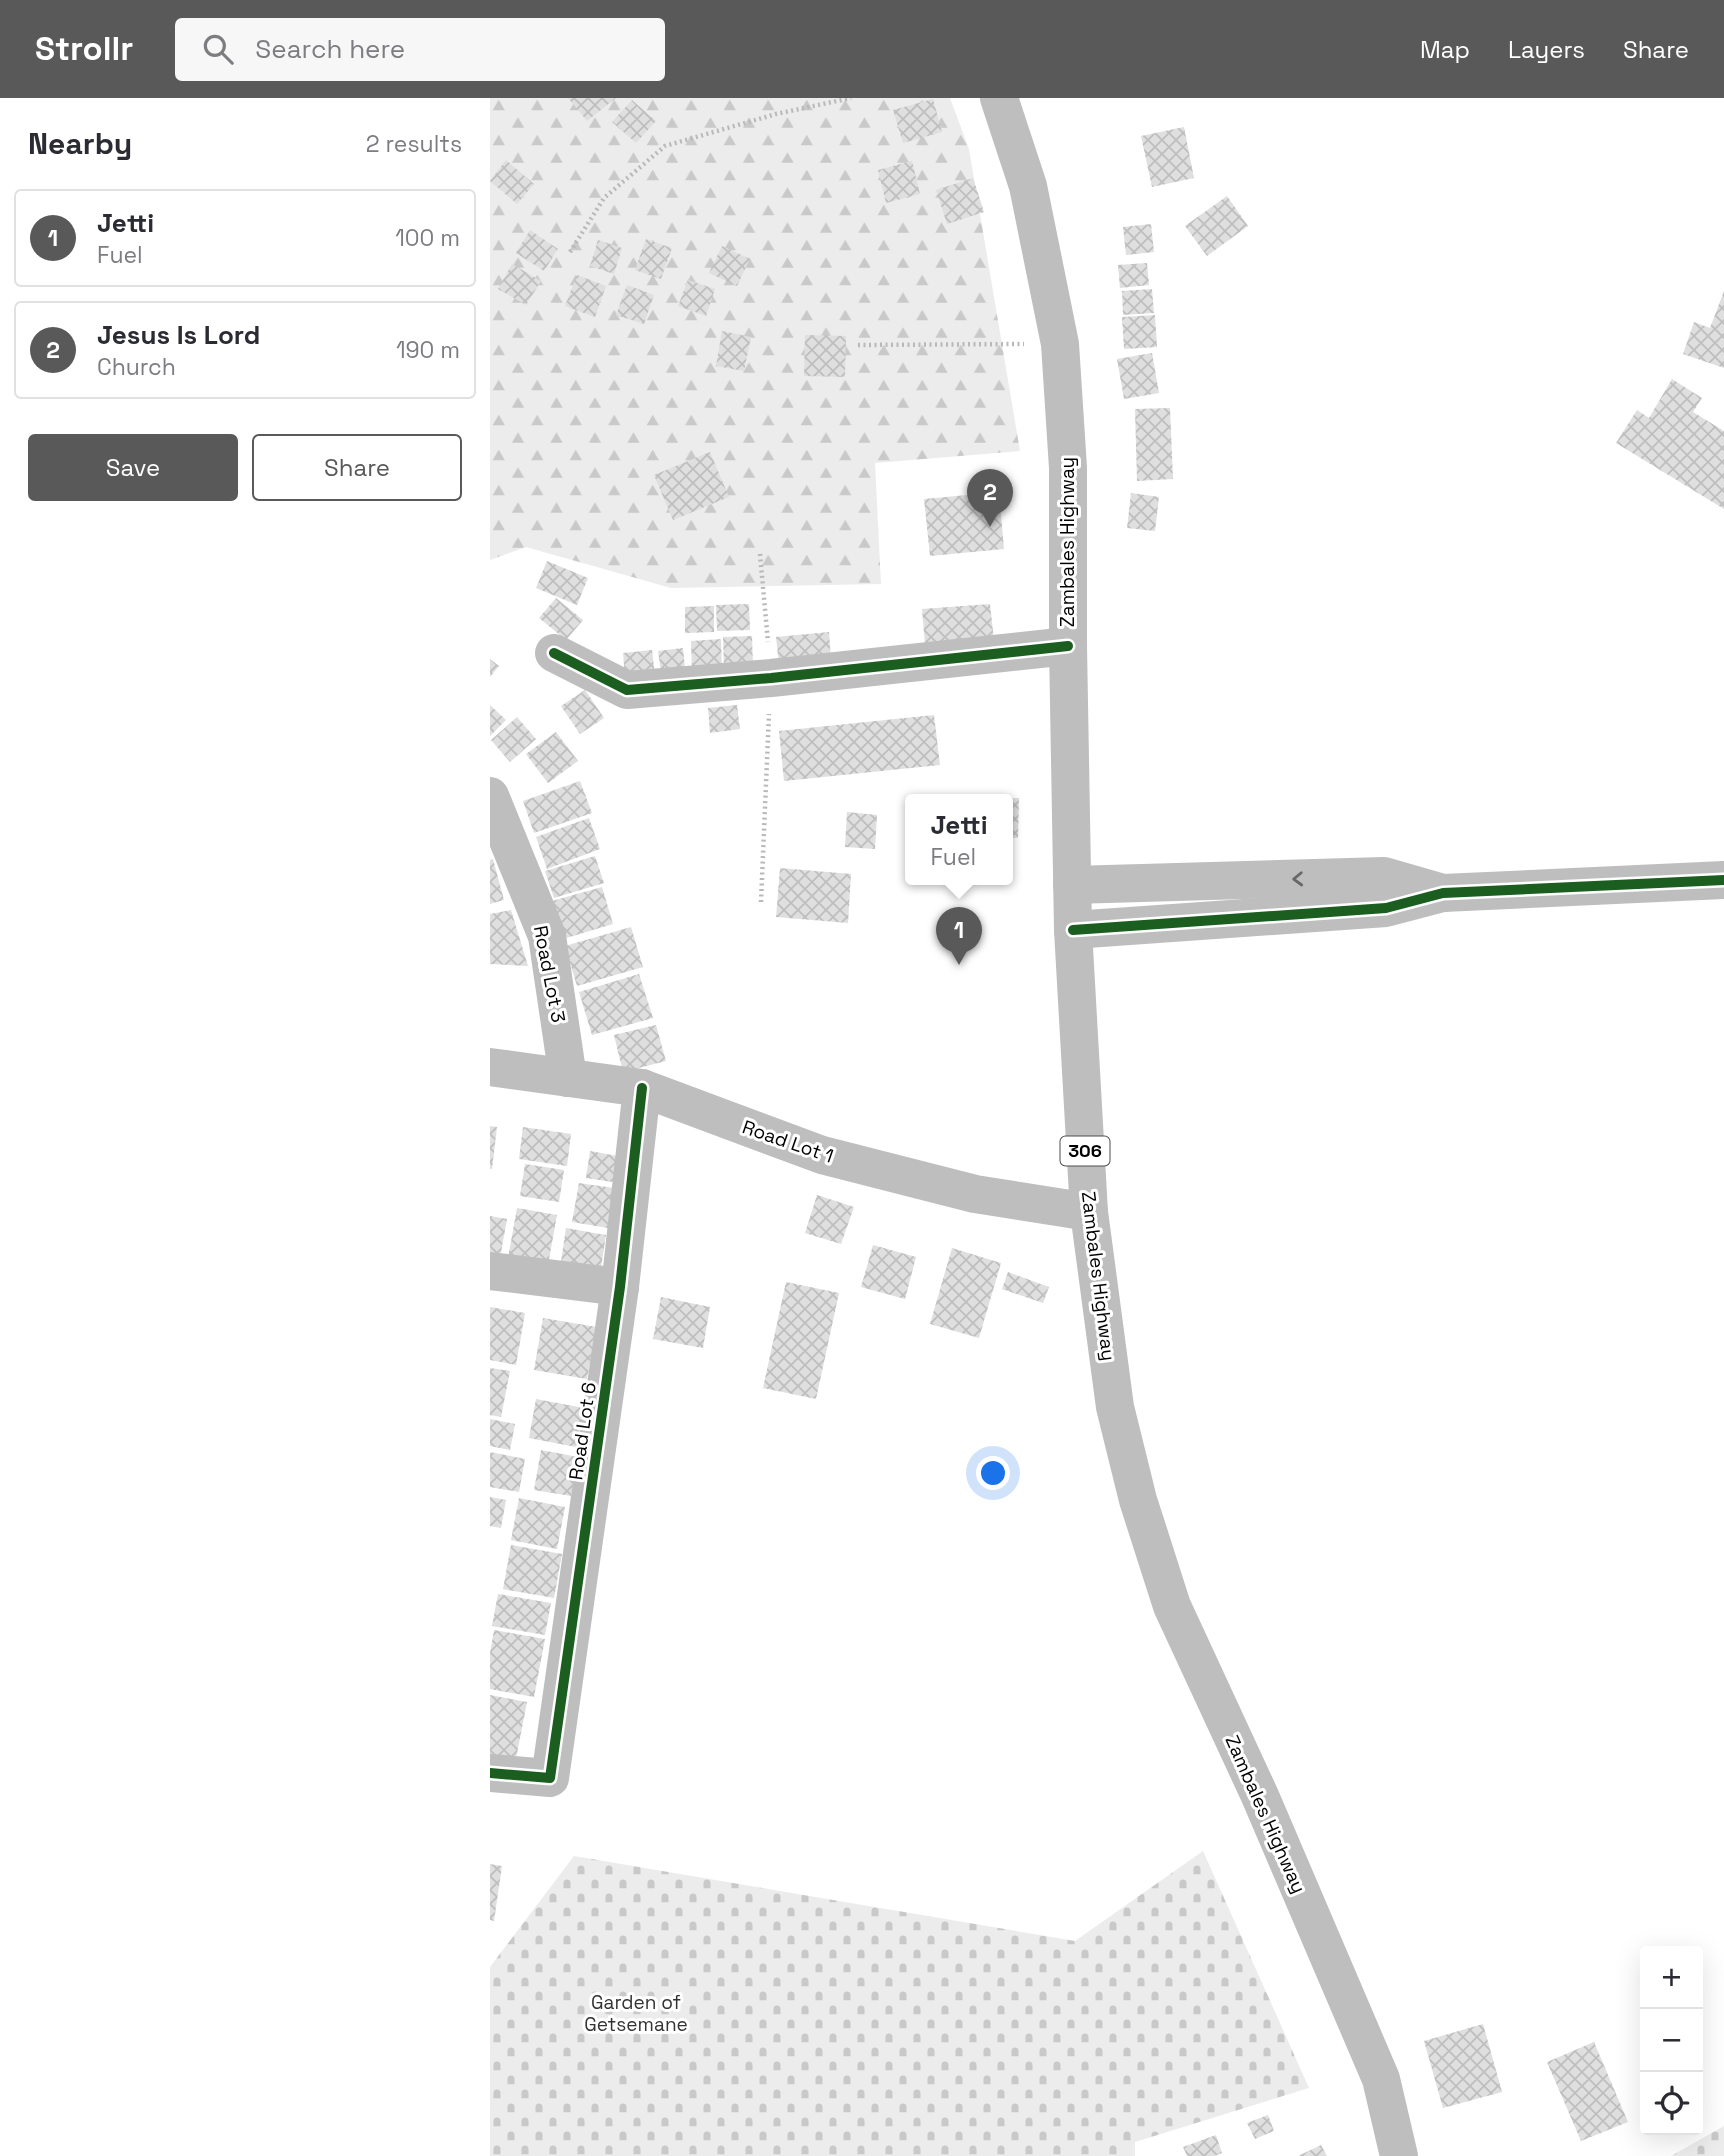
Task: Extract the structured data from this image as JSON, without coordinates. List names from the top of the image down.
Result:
{
  "streets": {
    "street": [
      "Zambales Highway",
      "Road Lot 3",
      "Road Lot 1",
      "306",
      "Road Lot 6"
    ]
  },
  "crossings": [
    ["Zambales Highway", "Road Lot 1"],
    ["Road Lot 3", "Road Lot 1"],
    ["Road Lot 1", "Road Lot 6"]
  ],
  "parks": ["Garden of Getsemane"],
  "page": {
    "header": "Strollr",
    "search": "Search here",
    "nav": ["Map", "Layers", "Share"],
    "heading": ["Nearby", "2 results"],
    "list": [
      {
        "mark": "1",
        "name": "Jetti",
        "note": "Fuel",
        "value": "100 m"
      },
      {
        "mark": "2",
        "name": "Jesus Is Lord",
        "note": "Church",
        "value": "190 m"
      }
    ],
    "buttons": ["Save", "Share"],
    "pins": ["2", "1"],
    "popup": ["Jetti", "Fuel"],
    "map_buttons": ["+", "−"]
  }
}
